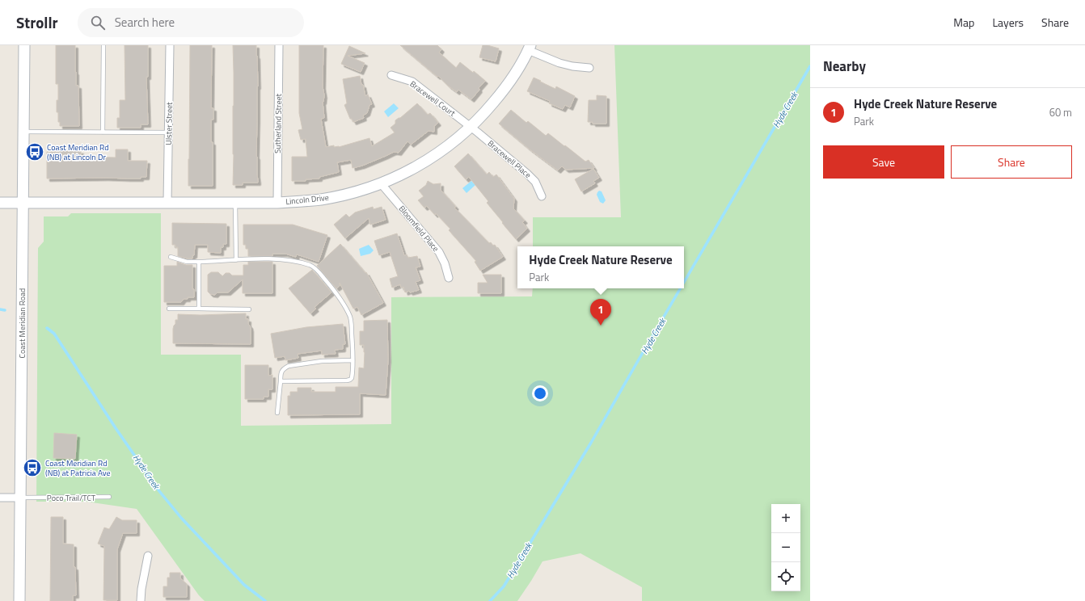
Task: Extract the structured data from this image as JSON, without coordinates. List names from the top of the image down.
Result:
{
  "streets": {
    "main road": ["Lincoln Drive", "Coast Meridian Road"],
    "street": [
      "Bracewell Court",
      "Ulster Street",
      "Sutherland Street",
      "Bracewell Place",
      "Bloomfield Place"
    ],
    "lane": ["Poco Trail/TCT"]
  },
  "crossings": [
    ["Bracewell Court", "Bracewell Place"],
    ["Bracewell Court", "Lincoln Drive"],
    ["Ulster Street", "Lincoln Drive"],
    ["Sutherland Street", "Lincoln Drive"],
    ["Bracewell Place", "Lincoln Drive"],
    ["Lincoln Drive", "Bloomfield Place"],
    ["Lincoln Drive", "Coast Meridian Road"],
    ["Coast Meridian Road", "Poco Trail/TCT"]
  ],
  "water": ["Hyde Creek"],
  "places": {
    "bus stop": ["Coast Meridian Rd (NB) at Lincoln Dr", "Coast Meridian Rd (NB) at Patricia Ave"]
  },
  "page": {
    "header": "Strollr",
    "search": "Search here",
    "nav": ["Map", "Layers", "Share"],
    "heading": "Nearby",
    "list": [
      {
        "mark": "1",
        "name": "Hyde Creek Nature Reserve",
        "note": "Park",
        "value": "60 m"
      }
    ],
    "buttons": ["Save", "Share"],
    "popup": ["Hyde Creek Nature Reserve", "Park"],
    "pins": "1",
    "map_buttons": ["+", "−"]
  }
}
